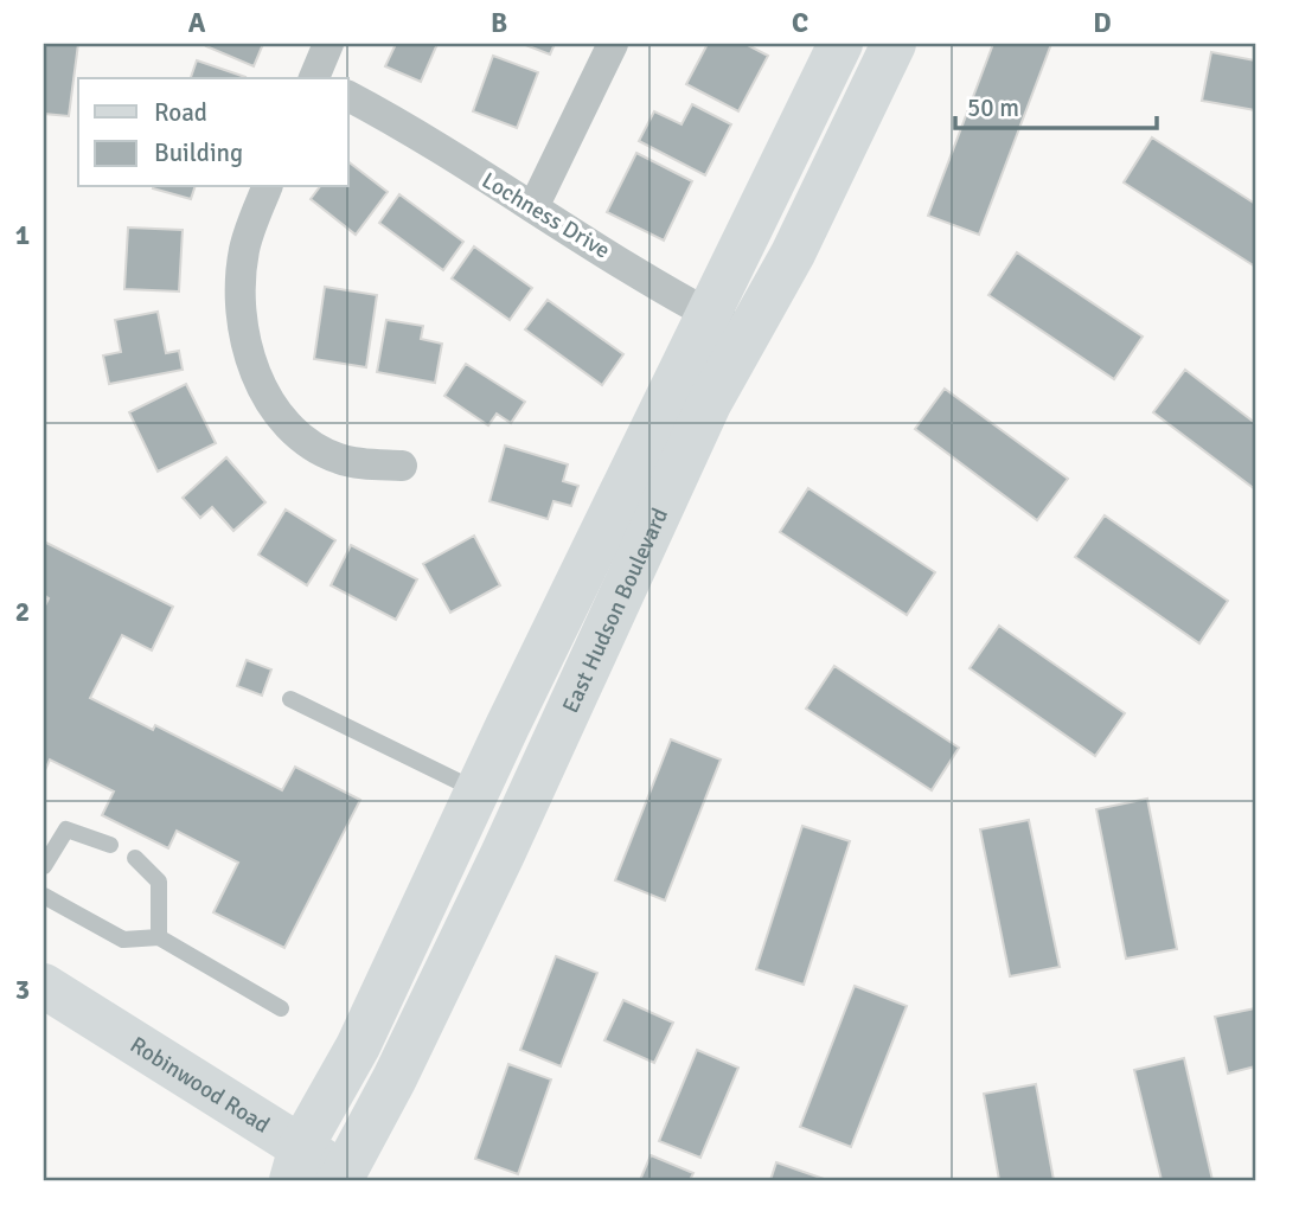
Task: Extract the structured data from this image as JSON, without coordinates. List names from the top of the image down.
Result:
{
  "streets": {
    "main road": ["East Hudson Boulevard", "Robinwood Road"],
    "street": ["Lochness Drive"]
  },
  "crossings": [
    ["Lochness Drive", "East Hudson Boulevard"],
    ["East Hudson Boulevard", "Robinwood Road"]
  ],
  "legend": ["Road", "Building"],
  "scale_bar": "50 m",
  "grid": {
    "columns": [
      "A",
      "B",
      "C",
      "D"
    ],
    "rows": ["1", "2", "3"]
  }
}
